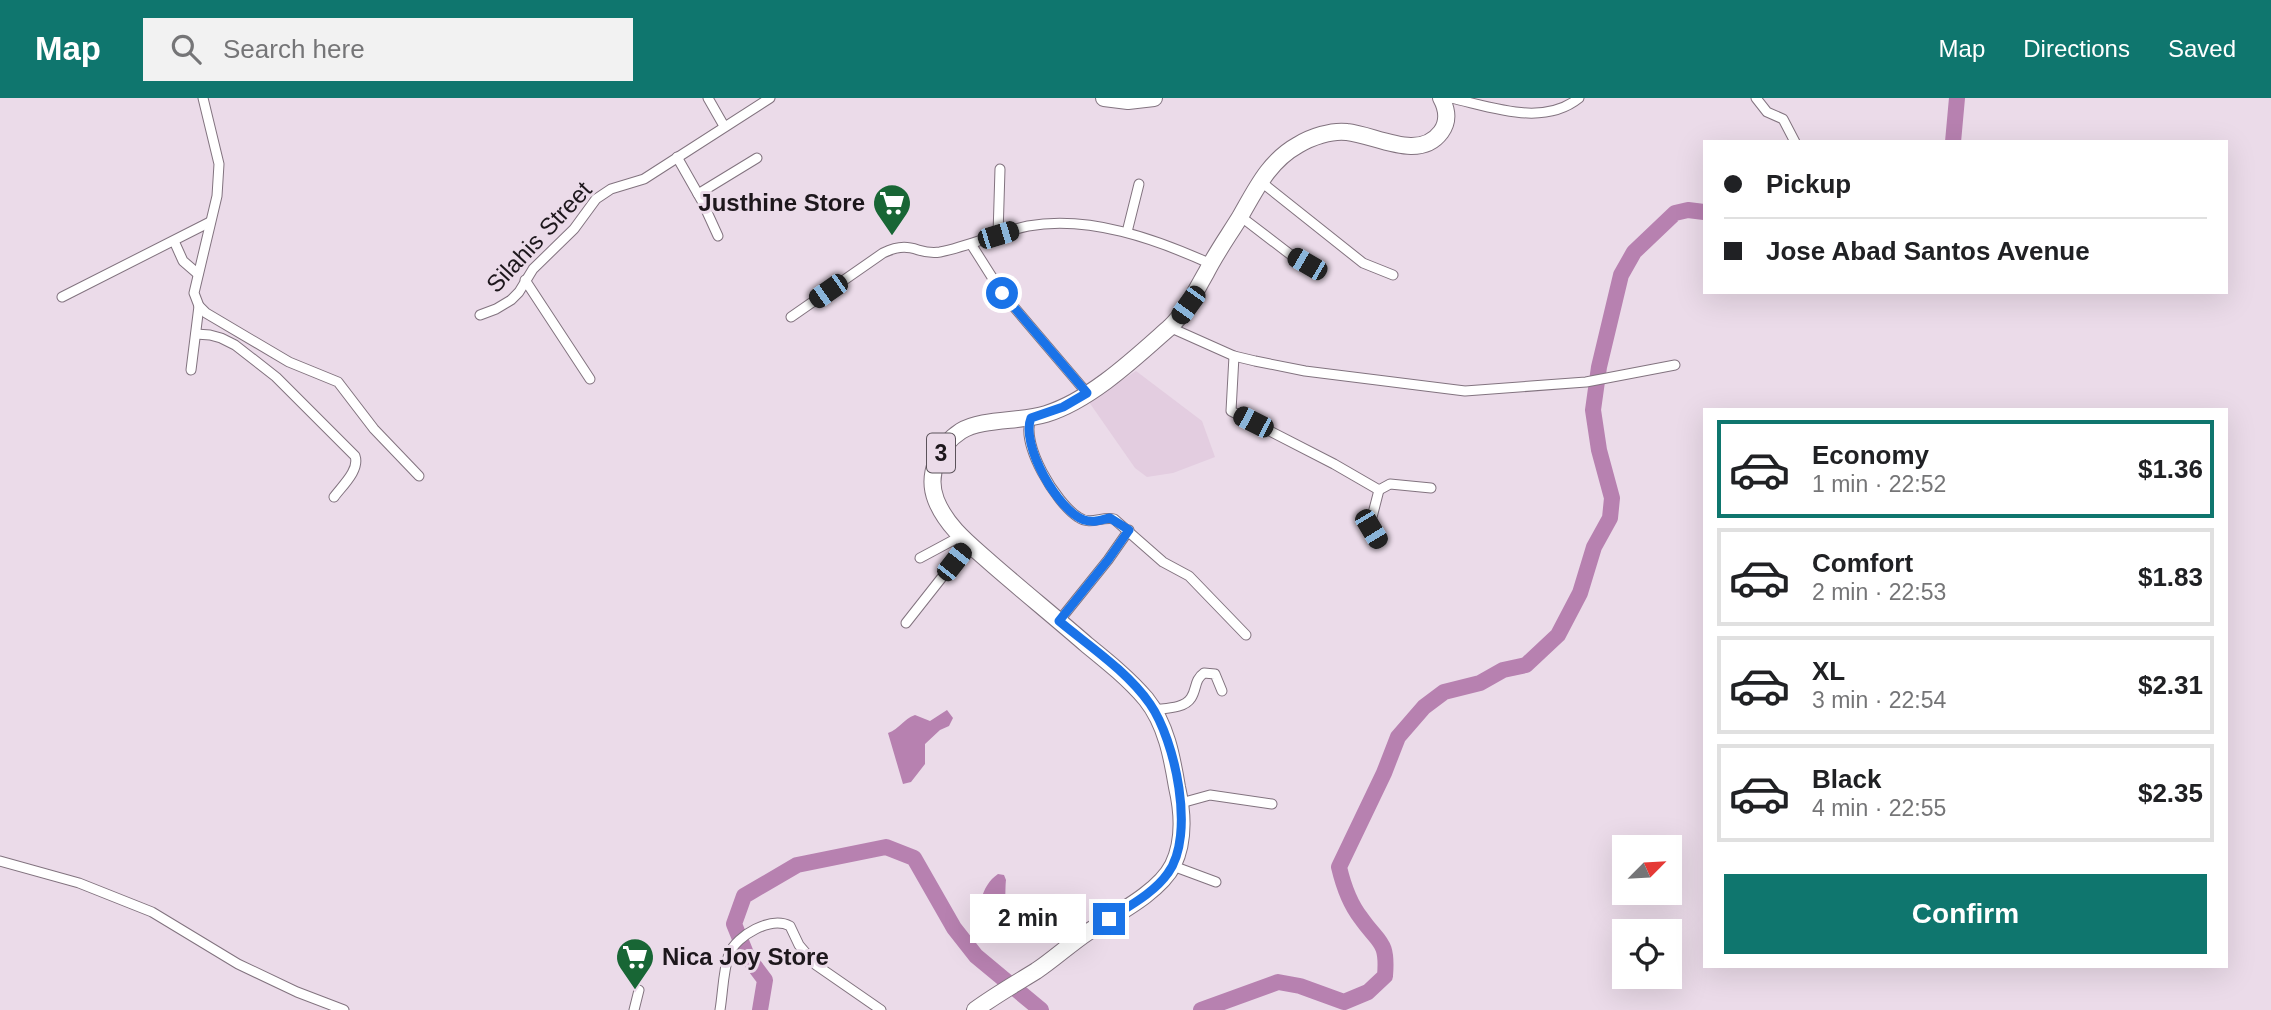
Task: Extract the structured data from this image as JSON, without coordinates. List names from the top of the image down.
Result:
{
  "streets": {
    "highway": ["3"],
    "street": ["Silahis Street"]
  },
  "places": {
    "supermarket": ["Justhine Store", "Nica Joy Store"]
  },
  "north": "top right",
  "page": {
    "header": "Map",
    "search": "Search here",
    "nav": ["Map", "Directions", "Saved"],
    "banner": ["Pickup", "Jose Abad Santos Avenue"],
    "list": [
      {
        "name": "Economy",
        "note": "1 min · 22:52",
        "value": "$1.36"
      },
      {
        "name": "Comfort",
        "note": "2 min · 22:53",
        "value": "$1.83"
      },
      {
        "name": "XL",
        "note": "3 min · 22:54",
        "value": "$2.31"
      },
      {
        "name": "Black",
        "note": "4 min · 22:55",
        "value": "$2.35"
      }
    ],
    "buttons": "Confirm",
    "bubble": "2 min"
  }
}
